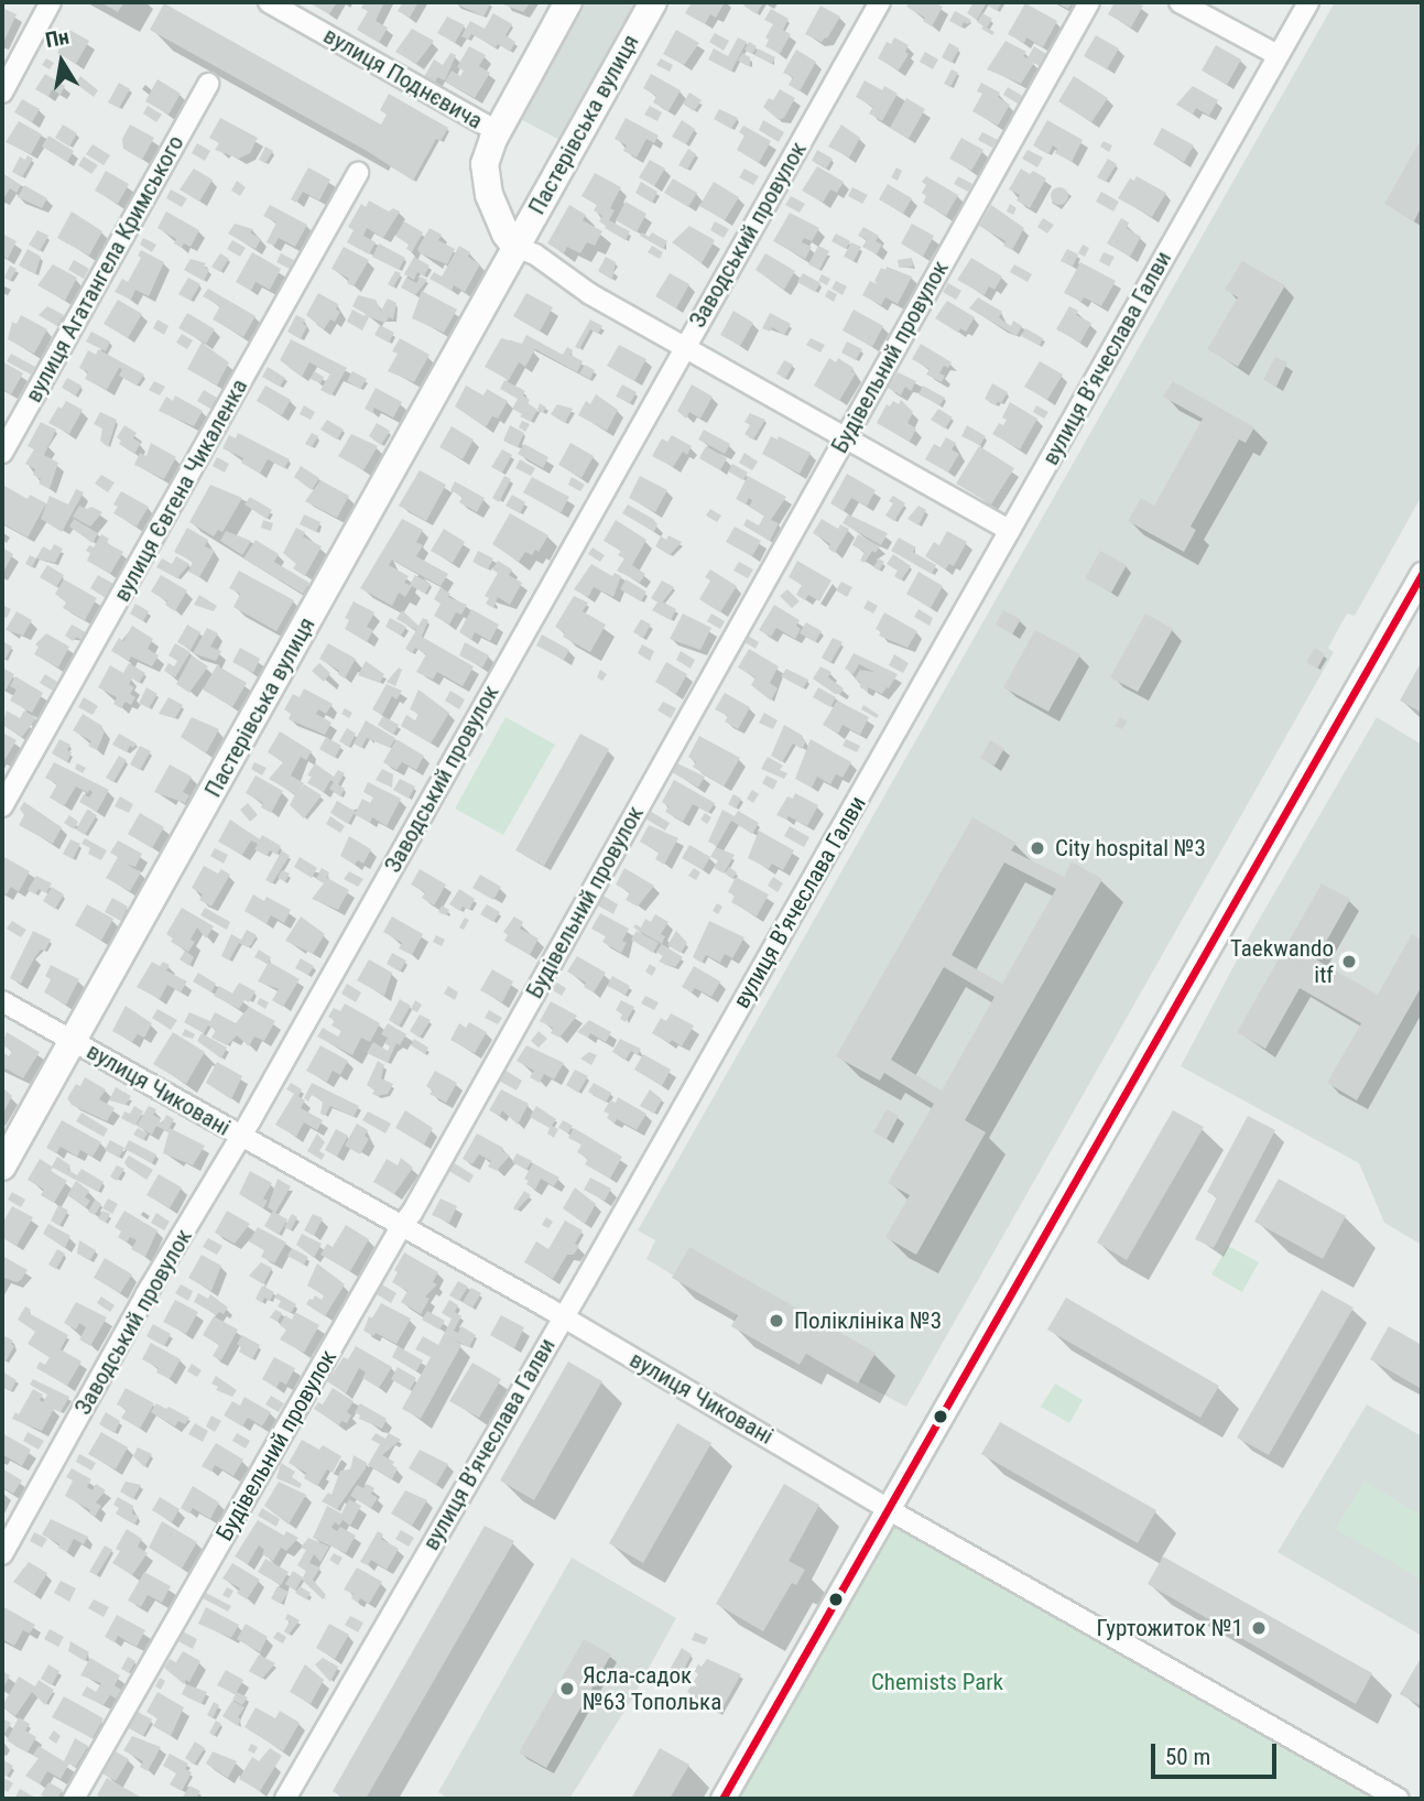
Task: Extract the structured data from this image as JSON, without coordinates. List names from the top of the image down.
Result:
{
  "streets": {
    "main road": ["Пастерівська вулиця"],
    "street": [
      "вулиця Поднєвича",
      "Заводський провулок",
      "вулиця Агатангела Кримського",
      "Будівельний провулок",
      "вулиця Вʼячеслава Галви",
      "вулиця Євгена Чикаленка",
      "вулиця Чиковані"
    ]
  },
  "crossings": [
    ["вулиця Поднєвича", "Пастерівська вулиця"],
    ["Пастерівська вулиця", "вулиця Чиковані"],
    ["Заводський провулок", "вулиця Чиковані"],
    ["Будівельний провулок", "вулиця Чиковані"],
    ["вулиця Вʼячеслава Галви", "вулиця Чиковані"]
  ],
  "parks": ["Chemists Park"],
  "places": [
    "City hospital №3",
    "Taekwando itf",
    "Поліклініка №3",
    "Гуртожиток №1",
    "Ясла-садок №63 Тополька"
  ],
  "scale_bar": "50 m",
  "north": "top"
}
